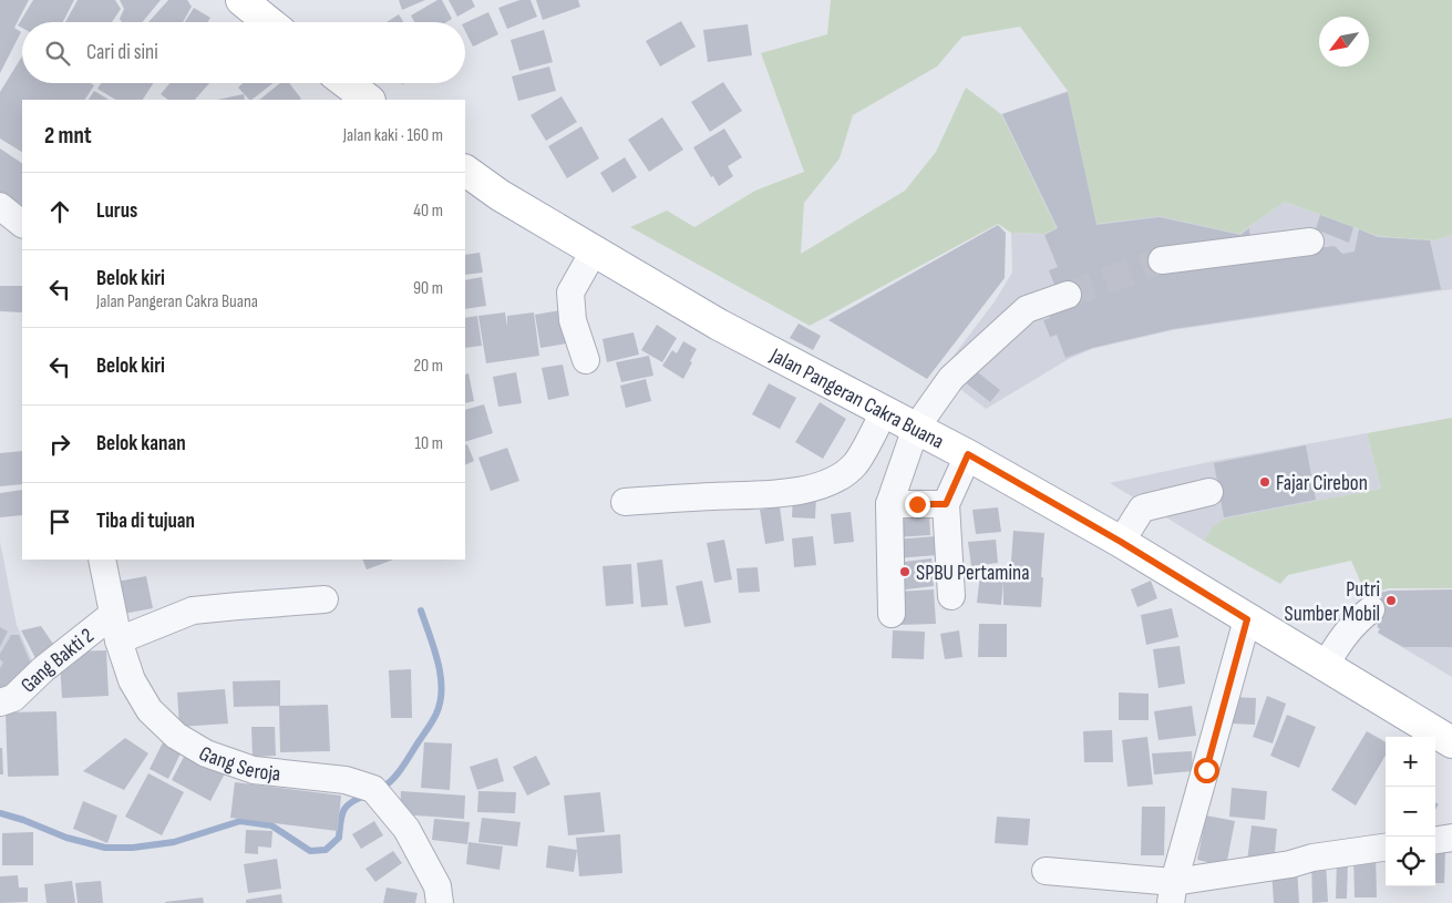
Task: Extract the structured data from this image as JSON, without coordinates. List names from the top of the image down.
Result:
{
  "streets": {
    "main road": ["Jalan Pangeran Cakra Buana"],
    "street": ["Gang Bakti 2", "Gang Seroja"]
  },
  "crossings": [
    ["Gang Bakti 2", "Gang Seroja"]
  ],
  "places": ["Fajar Cirebon", "SPBU Pertamina", "Putri Sumber Mobil"],
  "north": "bottom left",
  "page": {
    "search": "Cari di sini",
    "heading": ["2 mnt", "Jalan kaki · 160 m"],
    "list": [
      ["Lurus", "40 m"],
      ["Belok kiri", "Jalan Pangeran Cakra Buana", "90 m"],
      ["Belok kiri", "20 m"],
      ["Belok kanan", "10 m"],
      "Tiba di tujuan"
    ],
    "map_buttons": ["+", "−"]
  }
}
